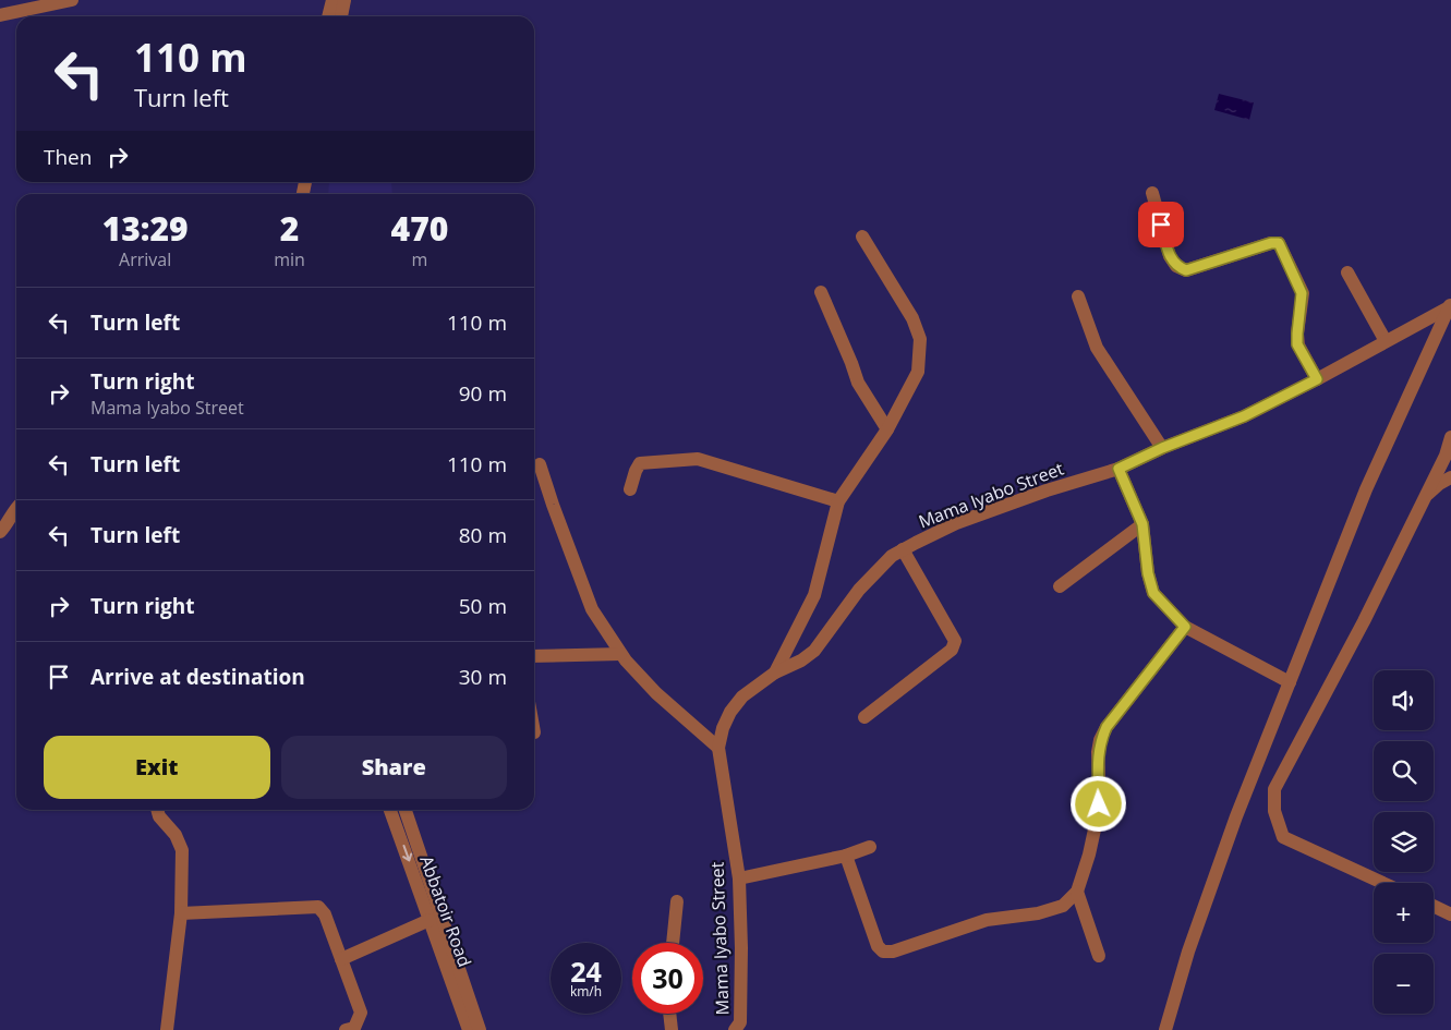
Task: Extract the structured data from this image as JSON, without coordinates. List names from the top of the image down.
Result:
{
  "streets": {
    "street": ["Mama Iyabo Street", "Abbatoir Road"]
  },
  "page": {
    "turn": ["110 m", "Turn left"],
    "then": "Then",
    "eta": [
      "13:29",
      "Arrival",
      "2",
      "min",
      "470",
      "m"
    ],
    "list": [
      {
        "name": "Turn left",
        "value": "110 m"
      },
      {
        "name": "Turn right",
        "note": "Mama Iyabo Street",
        "value": "90 m"
      },
      {
        "name": "Turn left",
        "value": "110 m"
      },
      {
        "name": "Turn left",
        "value": "80 m"
      },
      {
        "name": "Turn right",
        "value": "50 m"
      },
      {
        "name": "Arrive at destination",
        "value": "30 m"
      }
    ],
    "map_buttons": ["+", "−"],
    "buttons": ["Exit", "Share"],
    "speed": "24 km/h",
    "limit": "30"
  }
}
